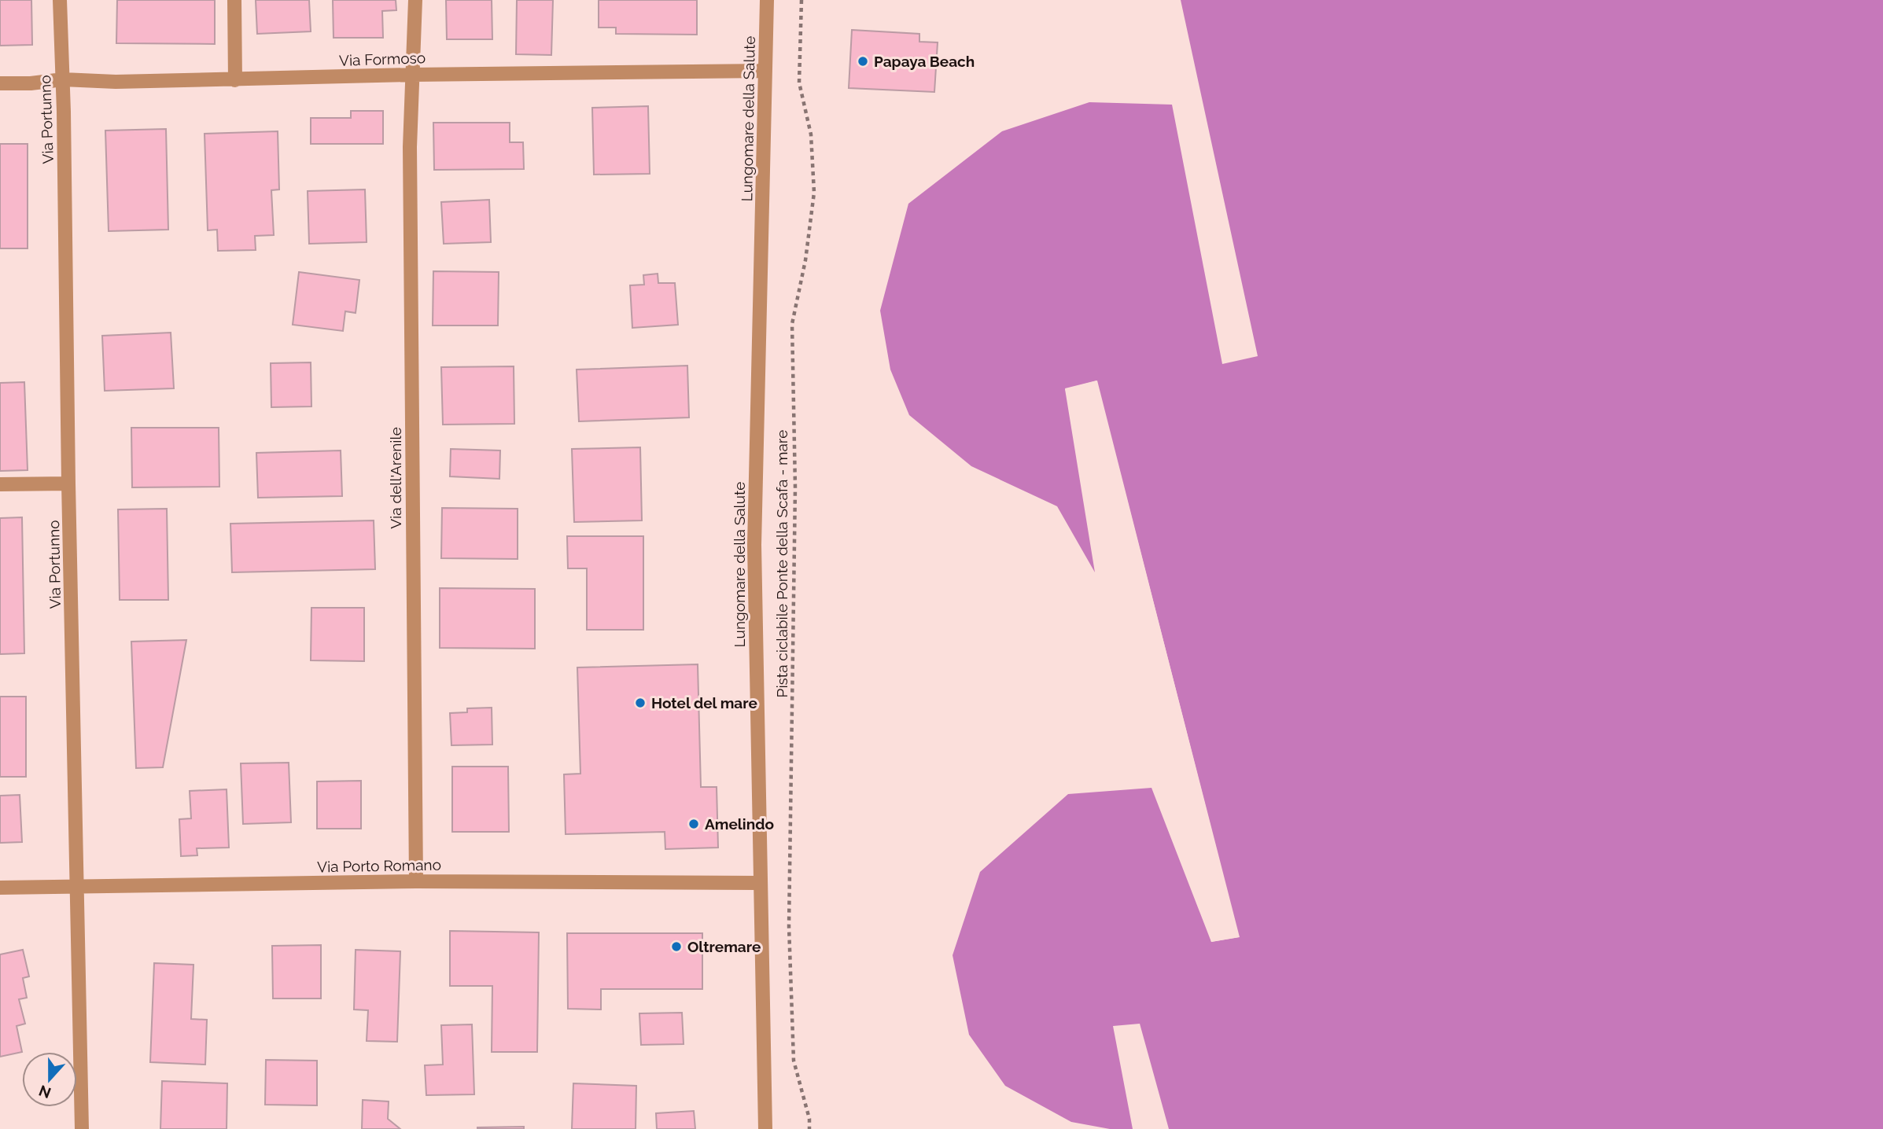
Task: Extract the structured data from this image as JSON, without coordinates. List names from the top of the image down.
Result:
{
  "streets": {
    "street": [
      "Via Formoso",
      "Lungomare della Salute",
      "Via Portunno",
      "Via dell'Arenile",
      "Via Porto Romano"
    ],
    "path": ["Pista ciclabile Ponte della Scafa - mare"]
  },
  "crossings": [
    ["Via Formoso", "Lungomare della Salute"],
    ["Via Formoso", "Via Portunno"],
    ["Via Formoso", "Via dell'Arenile"],
    ["Lungomare della Salute", "Via Porto Romano"],
    ["Via Portunno", "Via Porto Romano"],
    ["Via dell'Arenile", "Via Porto Romano"]
  ],
  "places": [
    "Papaya Beach",
    "Hotel del mare",
    "Amelindo",
    "Oltremare"
  ],
  "north": "bottom"
}
